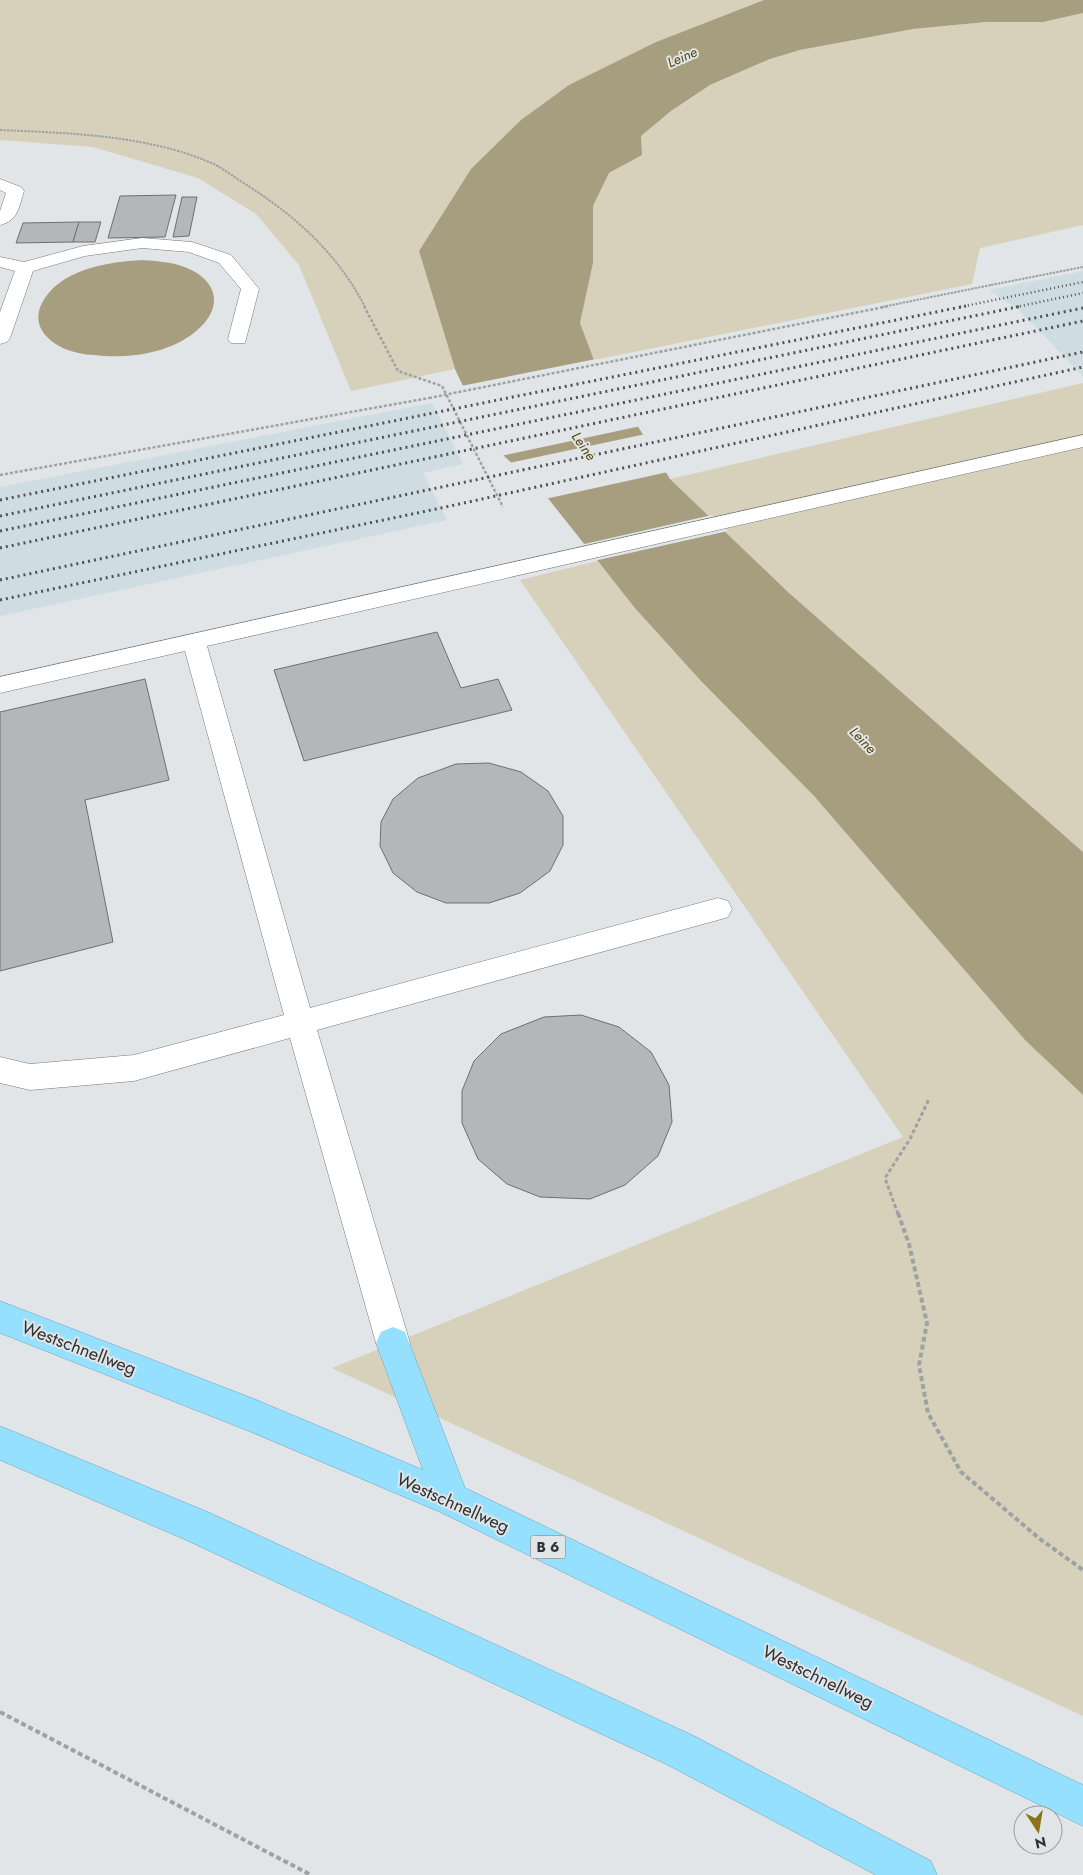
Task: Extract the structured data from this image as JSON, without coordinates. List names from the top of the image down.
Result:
{
  "streets": {
    "highway": ["Westschnellweg", "B 6"]
  },
  "water": ["Leine"],
  "north": "bottom"
}
